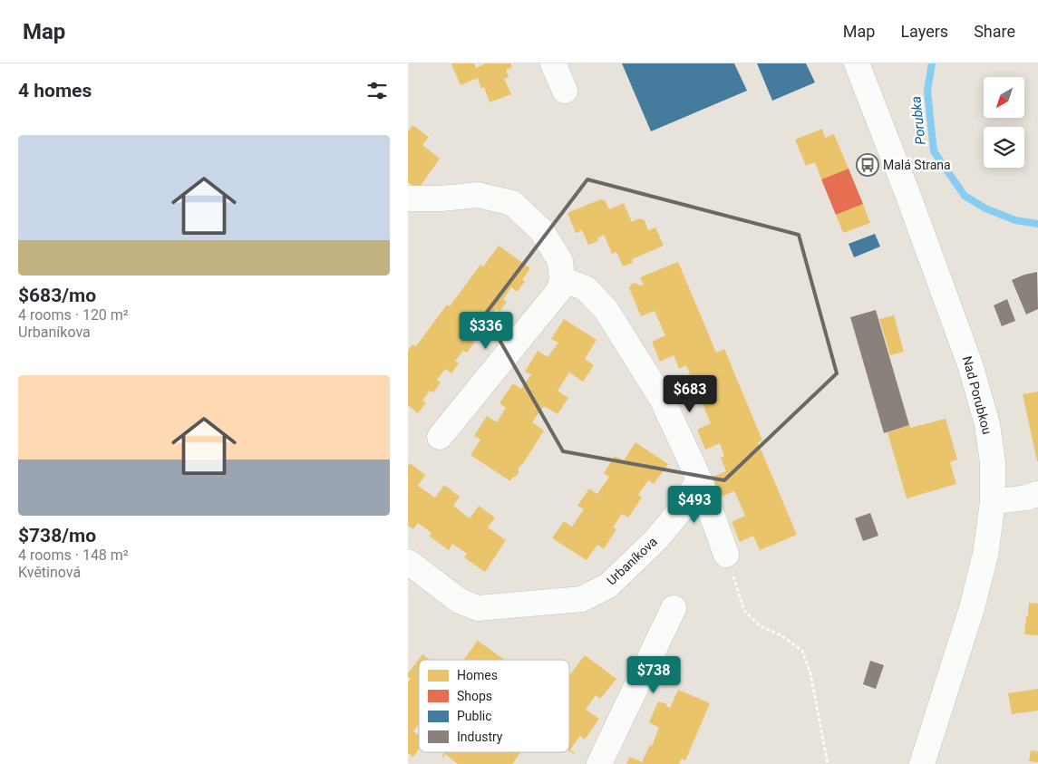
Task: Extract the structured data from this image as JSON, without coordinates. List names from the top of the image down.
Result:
{
  "streets": {
    "street": ["Nad Porubkou", "Urbaníkova"]
  },
  "water": ["Porubka"],
  "places": {
    "bus stop": ["Malá Strana"]
  },
  "legend": [
    "Homes",
    "Shops",
    "Public",
    "Industry"
  ],
  "north": "bottom left",
  "page": {
    "header": "Map",
    "nav": ["Map", "Layers", "Share"],
    "heading": "4 homes",
    "list": [
      {
        "name": "$683/mo",
        "note": "4 rooms · 120 m² · Urbaníkova"
      },
      {
        "name": "$738/mo",
        "note": "4 rooms · 148 m² · Květinová"
      }
    ],
    "price": [
      "$336",
      "$683",
      "$493",
      "$738"
    ]
  }
}
